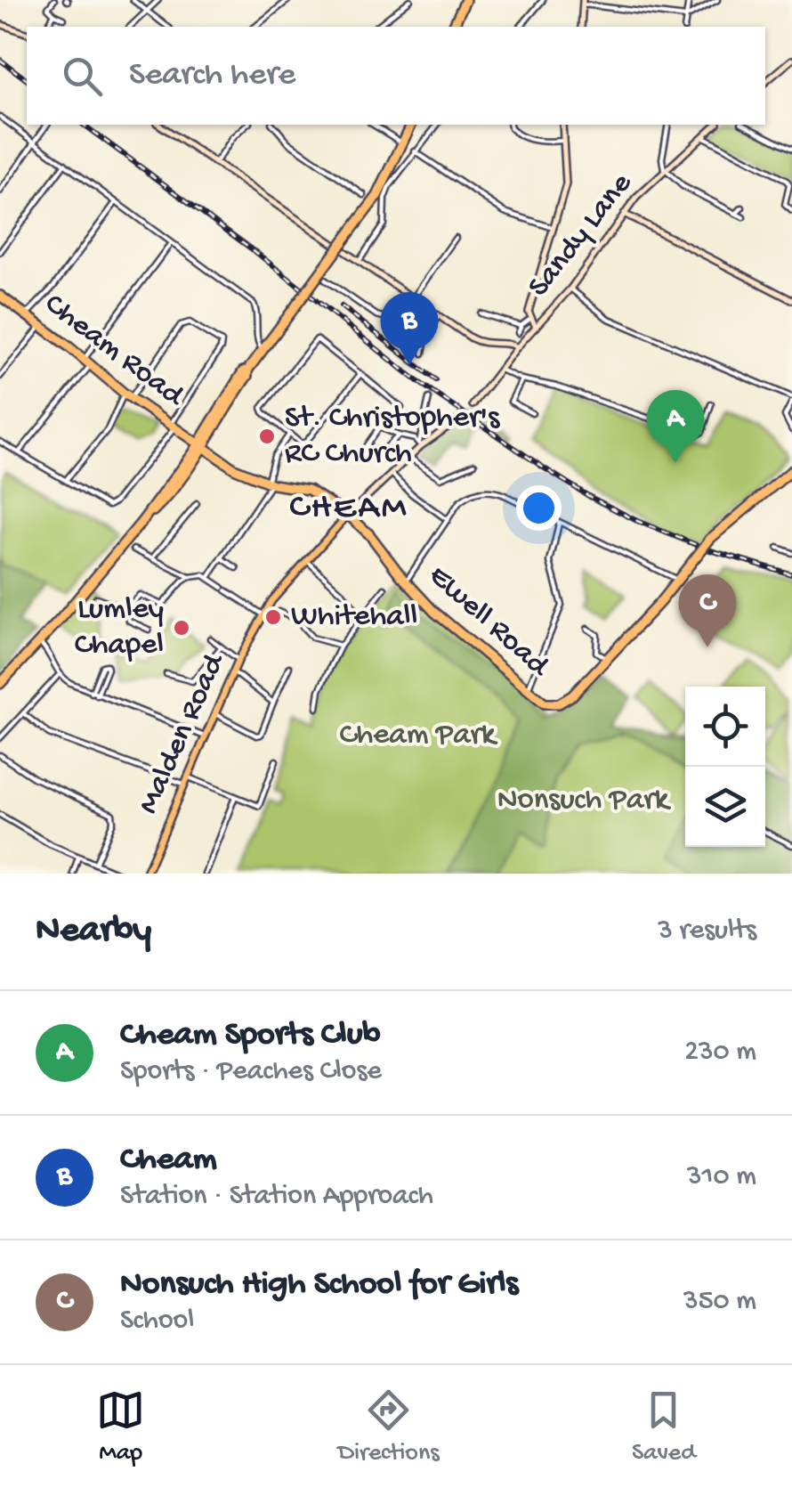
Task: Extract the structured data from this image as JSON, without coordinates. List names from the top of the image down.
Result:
{
  "streets": {
    "highway": ["Cheam Road", "Ewell Road"],
    "main road": ["Malden Road"],
    "street": ["Sandy Lane"]
  },
  "crossings": [
    ["Cheam Road", "Ewell Road"],
    ["Ewell Road", "Malden Road"]
  ],
  "districts": ["CHEAM"],
  "parks": ["Cheam Park", "Nonsuch Park"],
  "places": ["St. Christopher's RC Church", "Whitehall", "Lumley Chapel"],
  "page": {
    "search": "Search here",
    "pins": ["B", "A", "C"],
    "heading": ["Nearby", "3 results"],
    "list": [
      {
        "mark": "A",
        "name": "Cheam Sports Club",
        "note": "Sports · Peaches Close",
        "value": "230 m"
      },
      {
        "mark": "B",
        "name": "Cheam",
        "note": "Station · Station Approach",
        "value": "310 m"
      },
      {
        "mark": "C",
        "name": "Nonsuch High School for Girls",
        "note": "School",
        "value": "350 m"
      }
    ],
    "nav": ["Map", "Directions", "Saved"]
  }
}
